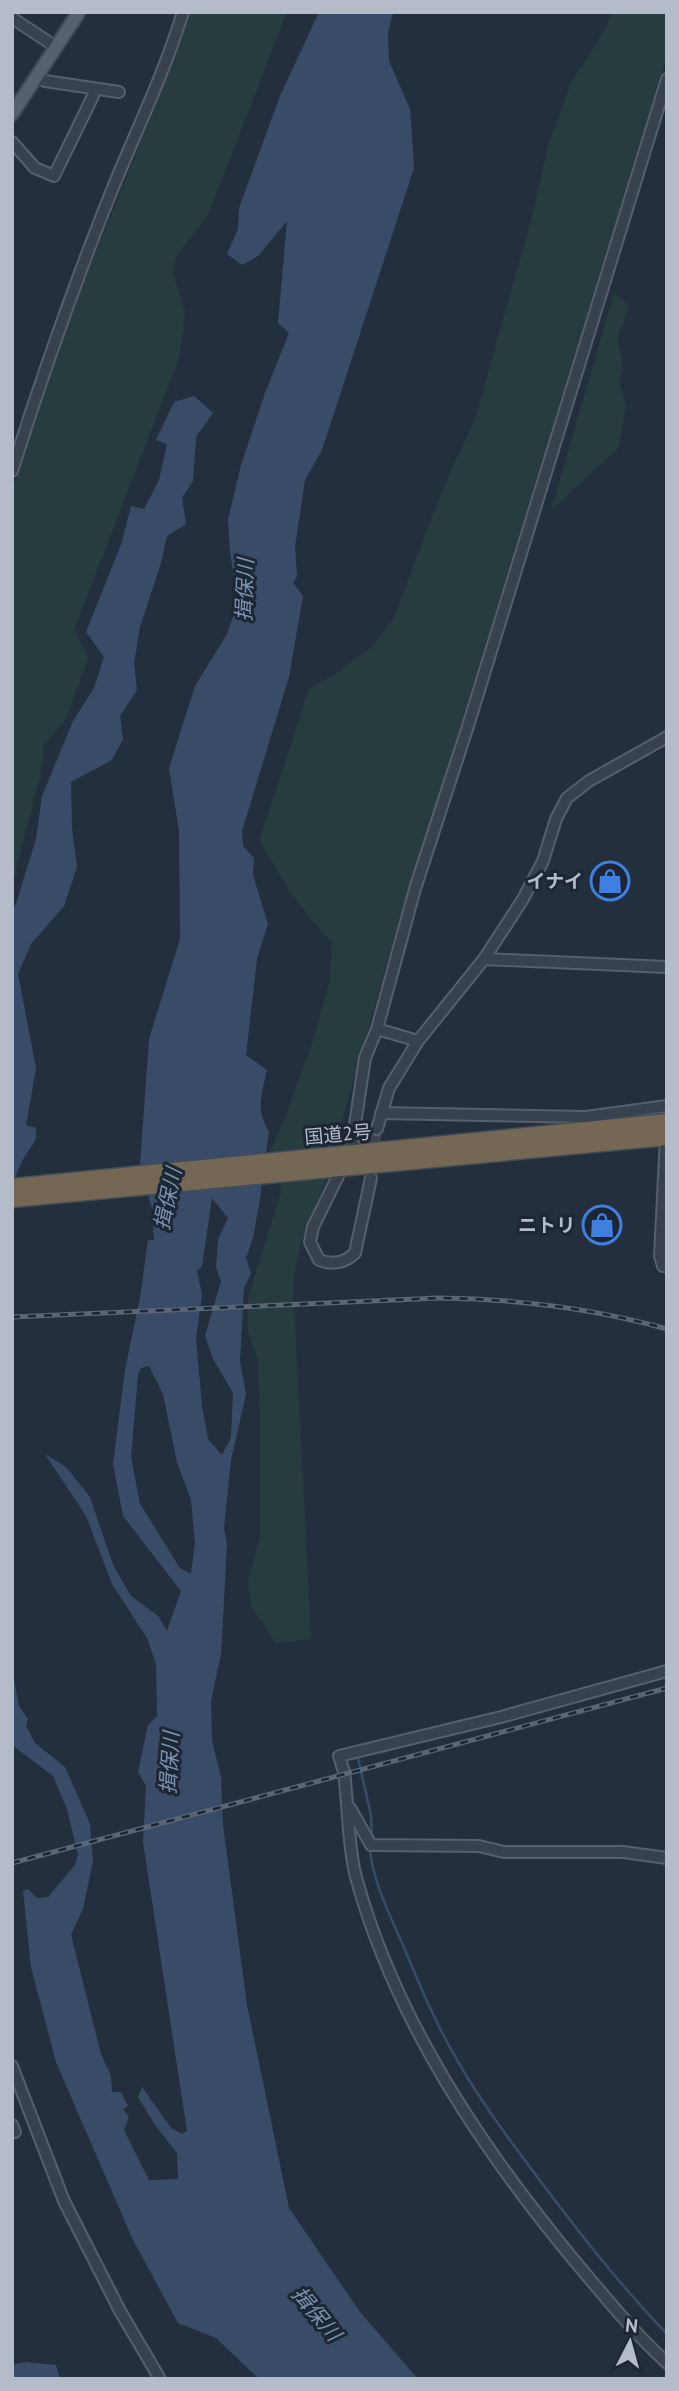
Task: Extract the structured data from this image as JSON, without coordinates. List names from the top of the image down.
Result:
{
  "streets": {
    "highway": ["国道2号"]
  },
  "water": ["揖保川"],
  "places": {
    "shop": ["イナイ", "ニトリ"]
  },
  "north": "top"
}
